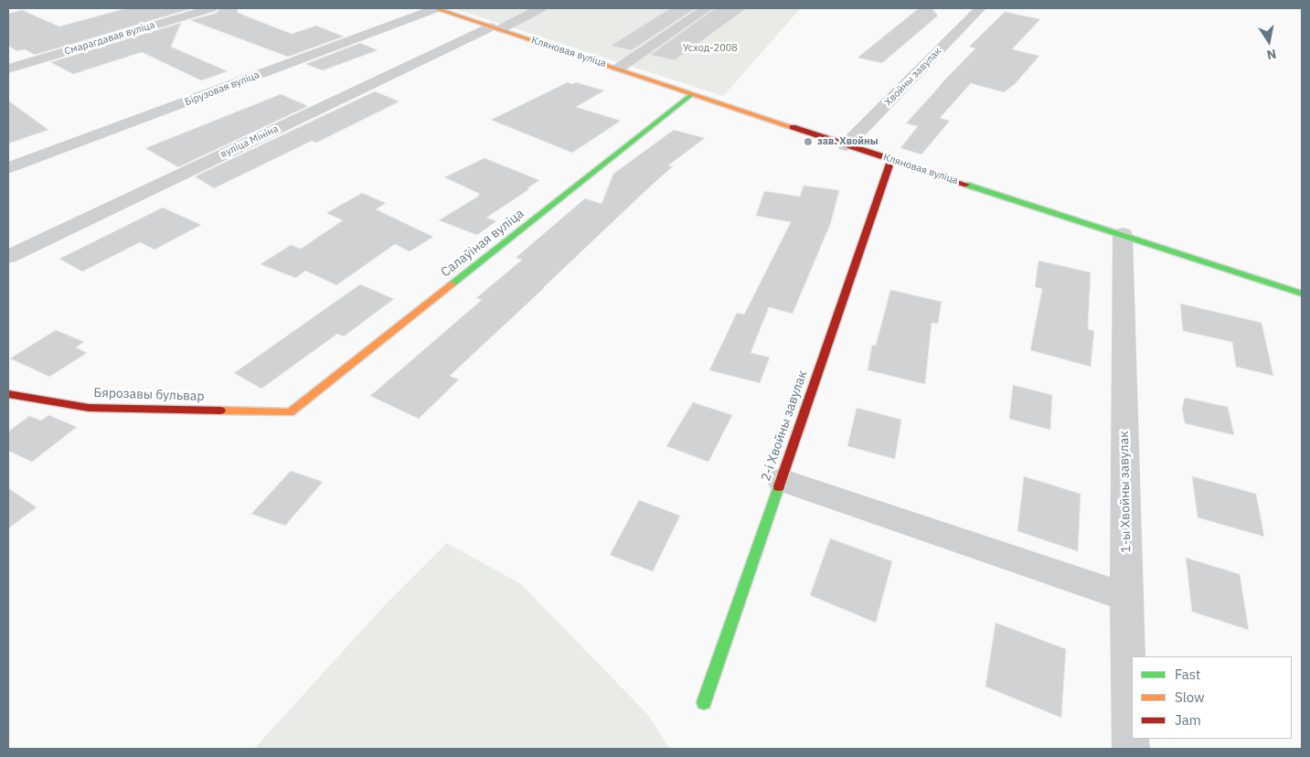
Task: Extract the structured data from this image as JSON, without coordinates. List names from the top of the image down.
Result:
{
  "streets": {
    "street": [
      "Смарагдавая вуліца",
      "Кляновая вуліца",
      "Хвойны завулак",
      "Бірузовая вуліца",
      "вуліца Мініна",
      "Салаўіная вуліца",
      "Бярозавы бульвар",
      "2-і Хвойны завулак",
      "1-ы Хвойны завулак"
    ]
  },
  "crossings": [
    ["Кляновая вуліца", "Хвойны завулак"],
    ["Кляновая вуліца", "Бірузовая вуліца"],
    ["Кляновая вуліца", "вуліца Мініна"],
    ["Кляновая вуліца", "Салаўіная вуліца"],
    ["Кляновая вуліца", "2-і Хвойны завулак"],
    ["Кляновая вуліца", "1-ы Хвойны завулак"],
    ["Салаўіная вуліца", "Бярозавы бульвар"]
  ],
  "parks": ["Усход-2008"],
  "places": ["зав. Хвойны"],
  "legend": ["Fast", "Slow", "Jam"],
  "north": "bottom"
}
